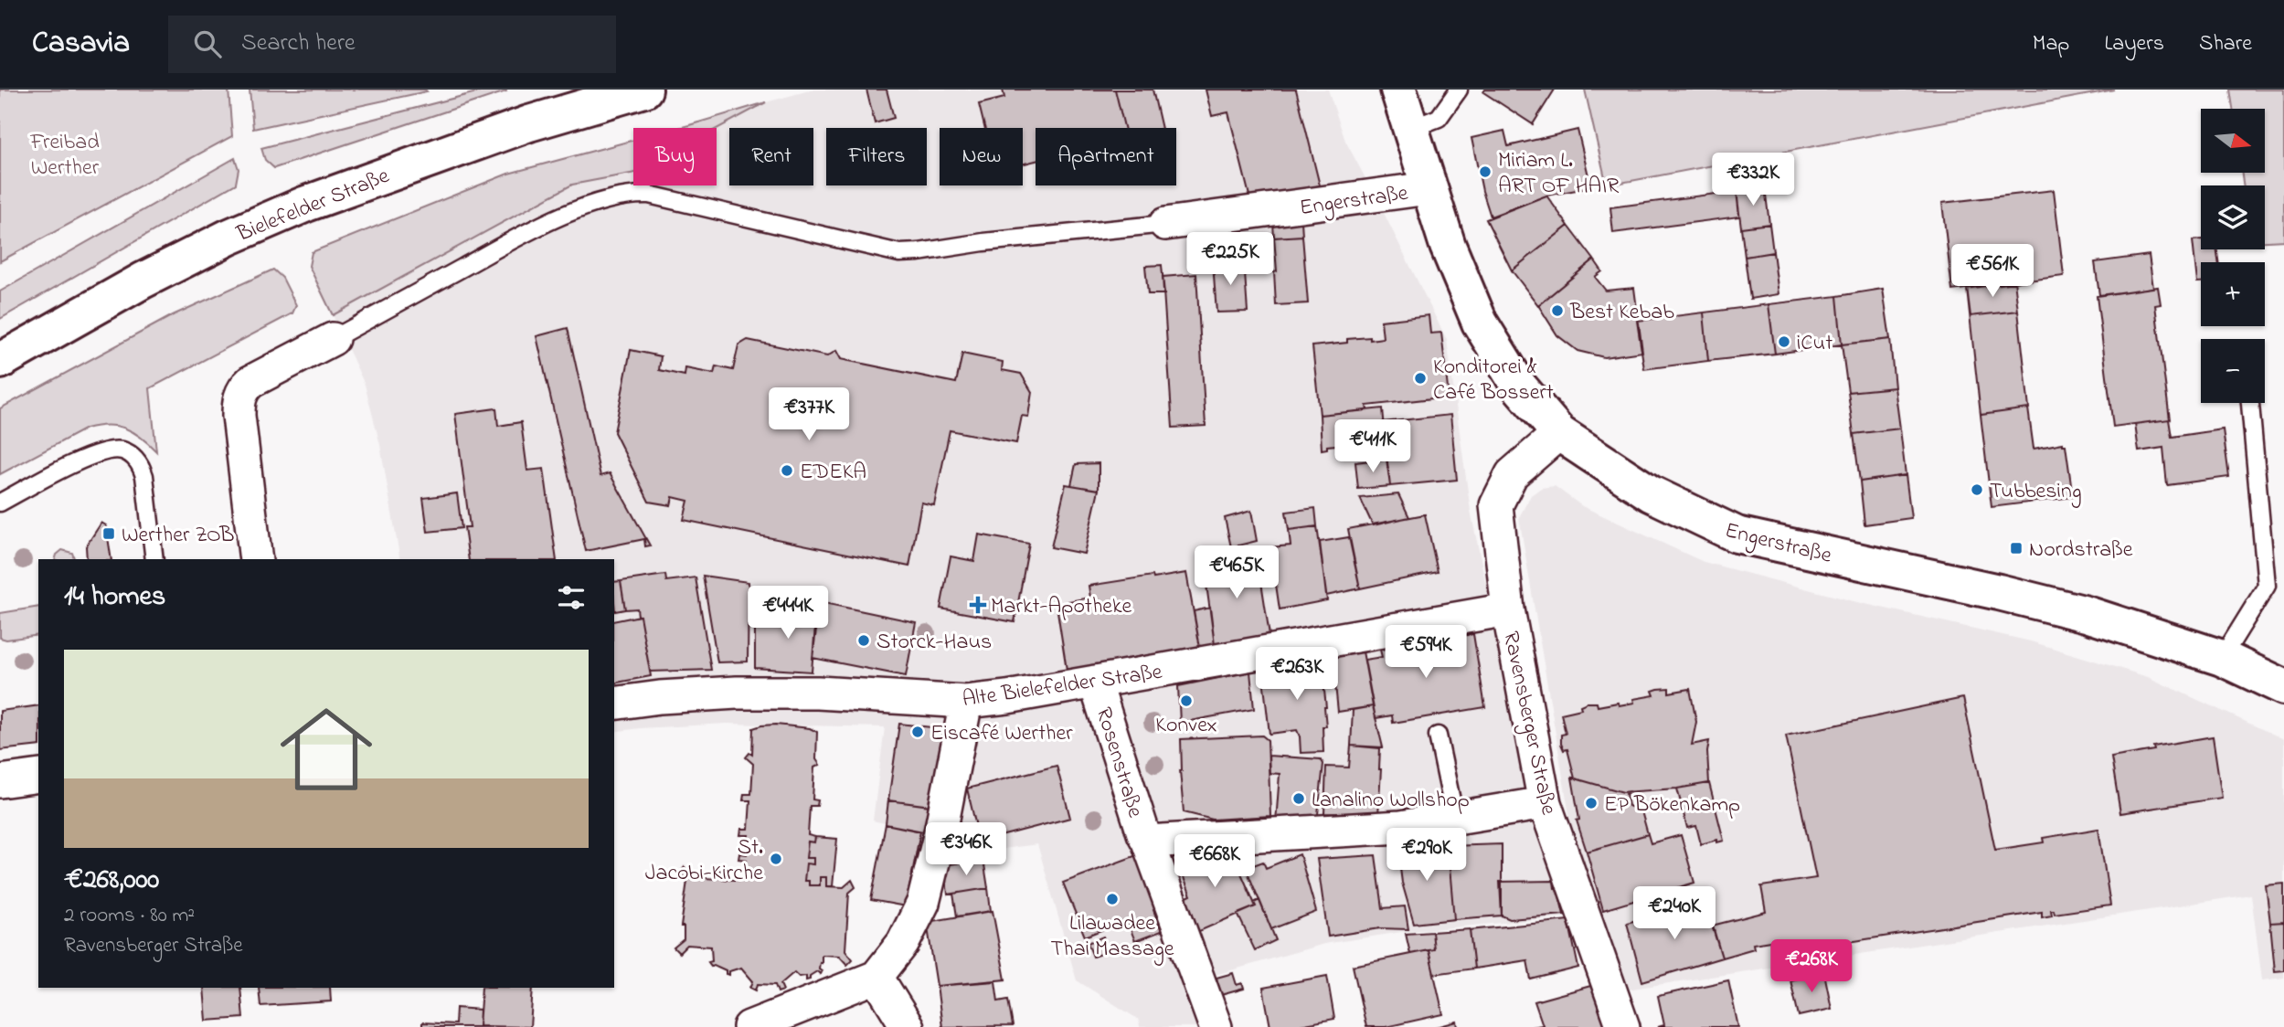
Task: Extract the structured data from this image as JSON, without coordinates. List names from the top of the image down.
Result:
{
  "streets": {
    "main road": ["Engerstraße", "Bielefelder Straße"],
    "street": ["Alte Bielefelder Straße", "Ravensberger Straße", "Rosenstraße"]
  },
  "crossings": [
    ["Engerstraße", "Ravensberger Straße"],
    ["Alte Bielefelder Straße", "Ravensberger Straße"],
    ["Alte Bielefelder Straße", "Rosenstraße"],
    ["Ravensberger Straße", "Rosenstraße"]
  ],
  "parks": ["Freibad Werther"],
  "places": {
    "other": [
      "Miriam L. ART OF HAIR",
      "Best Kebab",
      "iCut",
      "Konditorei & Café Bossert",
      "EDEKA",
      "Tubbesing",
      "Storck-Haus",
      "Konvex",
      "Eiscafé Werther",
      "Lanalino Wollshop",
      "EP Bökenkamp",
      "St. Jacobi-Kirche",
      "Lilawadee Thai Massage"
    ],
    "transit": ["Werther ZOB", "Nordstraße"],
    "health": ["Markt-Apotheke"]
  },
  "north": "right",
  "page": {
    "header": "Casavia",
    "search": "Search here",
    "nav": ["Map", "Layers", "Share"],
    "map_buttons": ["+", "−"],
    "chip": [
      "Buy",
      "Rent",
      "Filters",
      "New",
      "Apartment"
    ],
    "price": [
      "€332K",
      "€225K",
      "€561K",
      "€377K",
      "€411K",
      "€465K",
      "€444K",
      "€594K",
      "€263K",
      "€346K",
      "€290K",
      "€668K",
      "€240K",
      "€268K"
    ],
    "heading": "14 homes",
    "list": [
      {
        "name": "€268,000",
        "note": "2 rooms · 80 m² · Ravensberger Straße"
      }
    ]
  }
}
